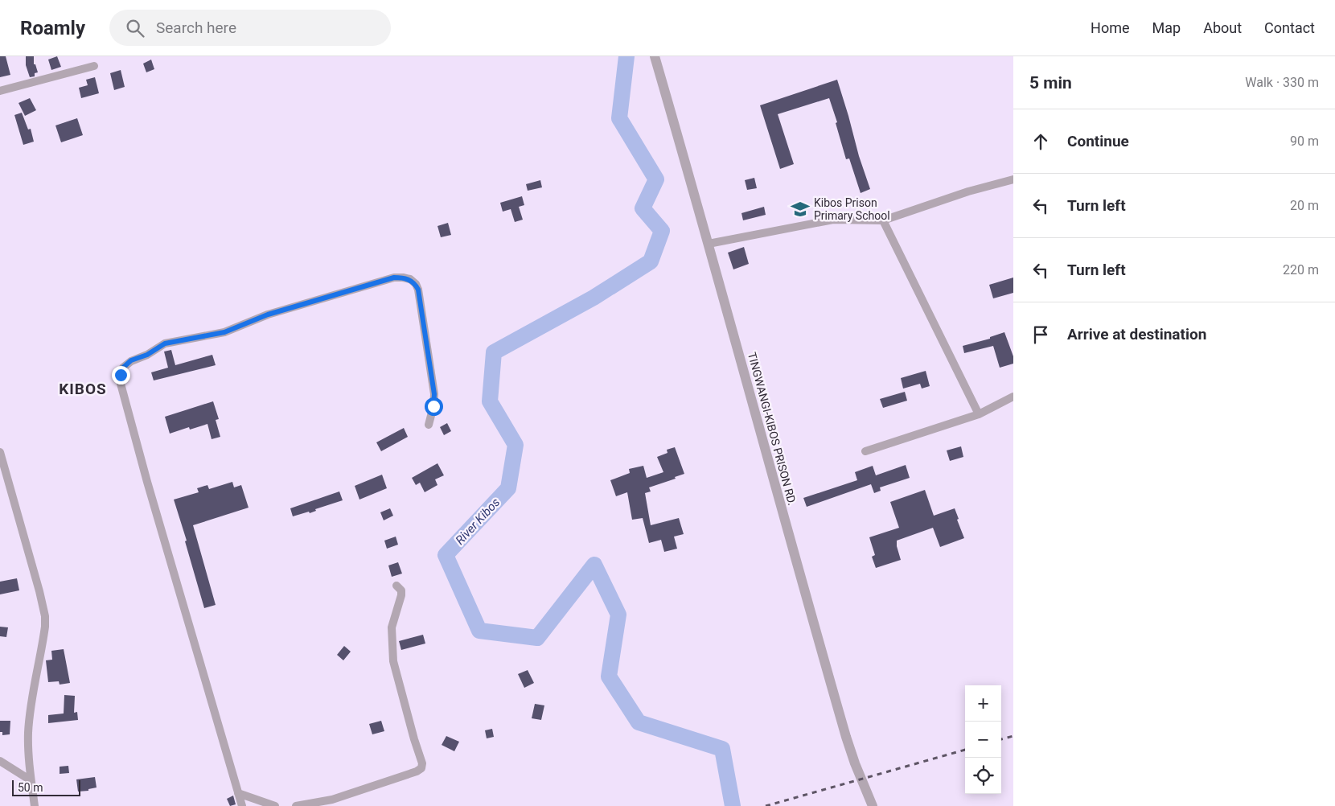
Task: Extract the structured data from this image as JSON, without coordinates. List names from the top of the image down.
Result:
{
  "streets": {
    "street": ["TINGWANGI-KIBOS PRISON RD."]
  },
  "districts": ["KIBOS"],
  "water": ["River Kibos"],
  "places": {
    "school or university": ["Kibos Prison Primary School"]
  },
  "scale_bar": "50 m",
  "page": {
    "header": "Roamly",
    "search": "Search here",
    "nav": [
      "Home",
      "Map",
      "About",
      "Contact"
    ],
    "heading": ["5 min", "Walk · 330 m"],
    "list": [
      ["Continue", "90 m"],
      ["Turn left", "20 m"],
      ["Turn left", "220 m"],
      "Arrive at destination"
    ],
    "map_buttons": ["+", "−"],
    "scale": "50 m"
  }
}
